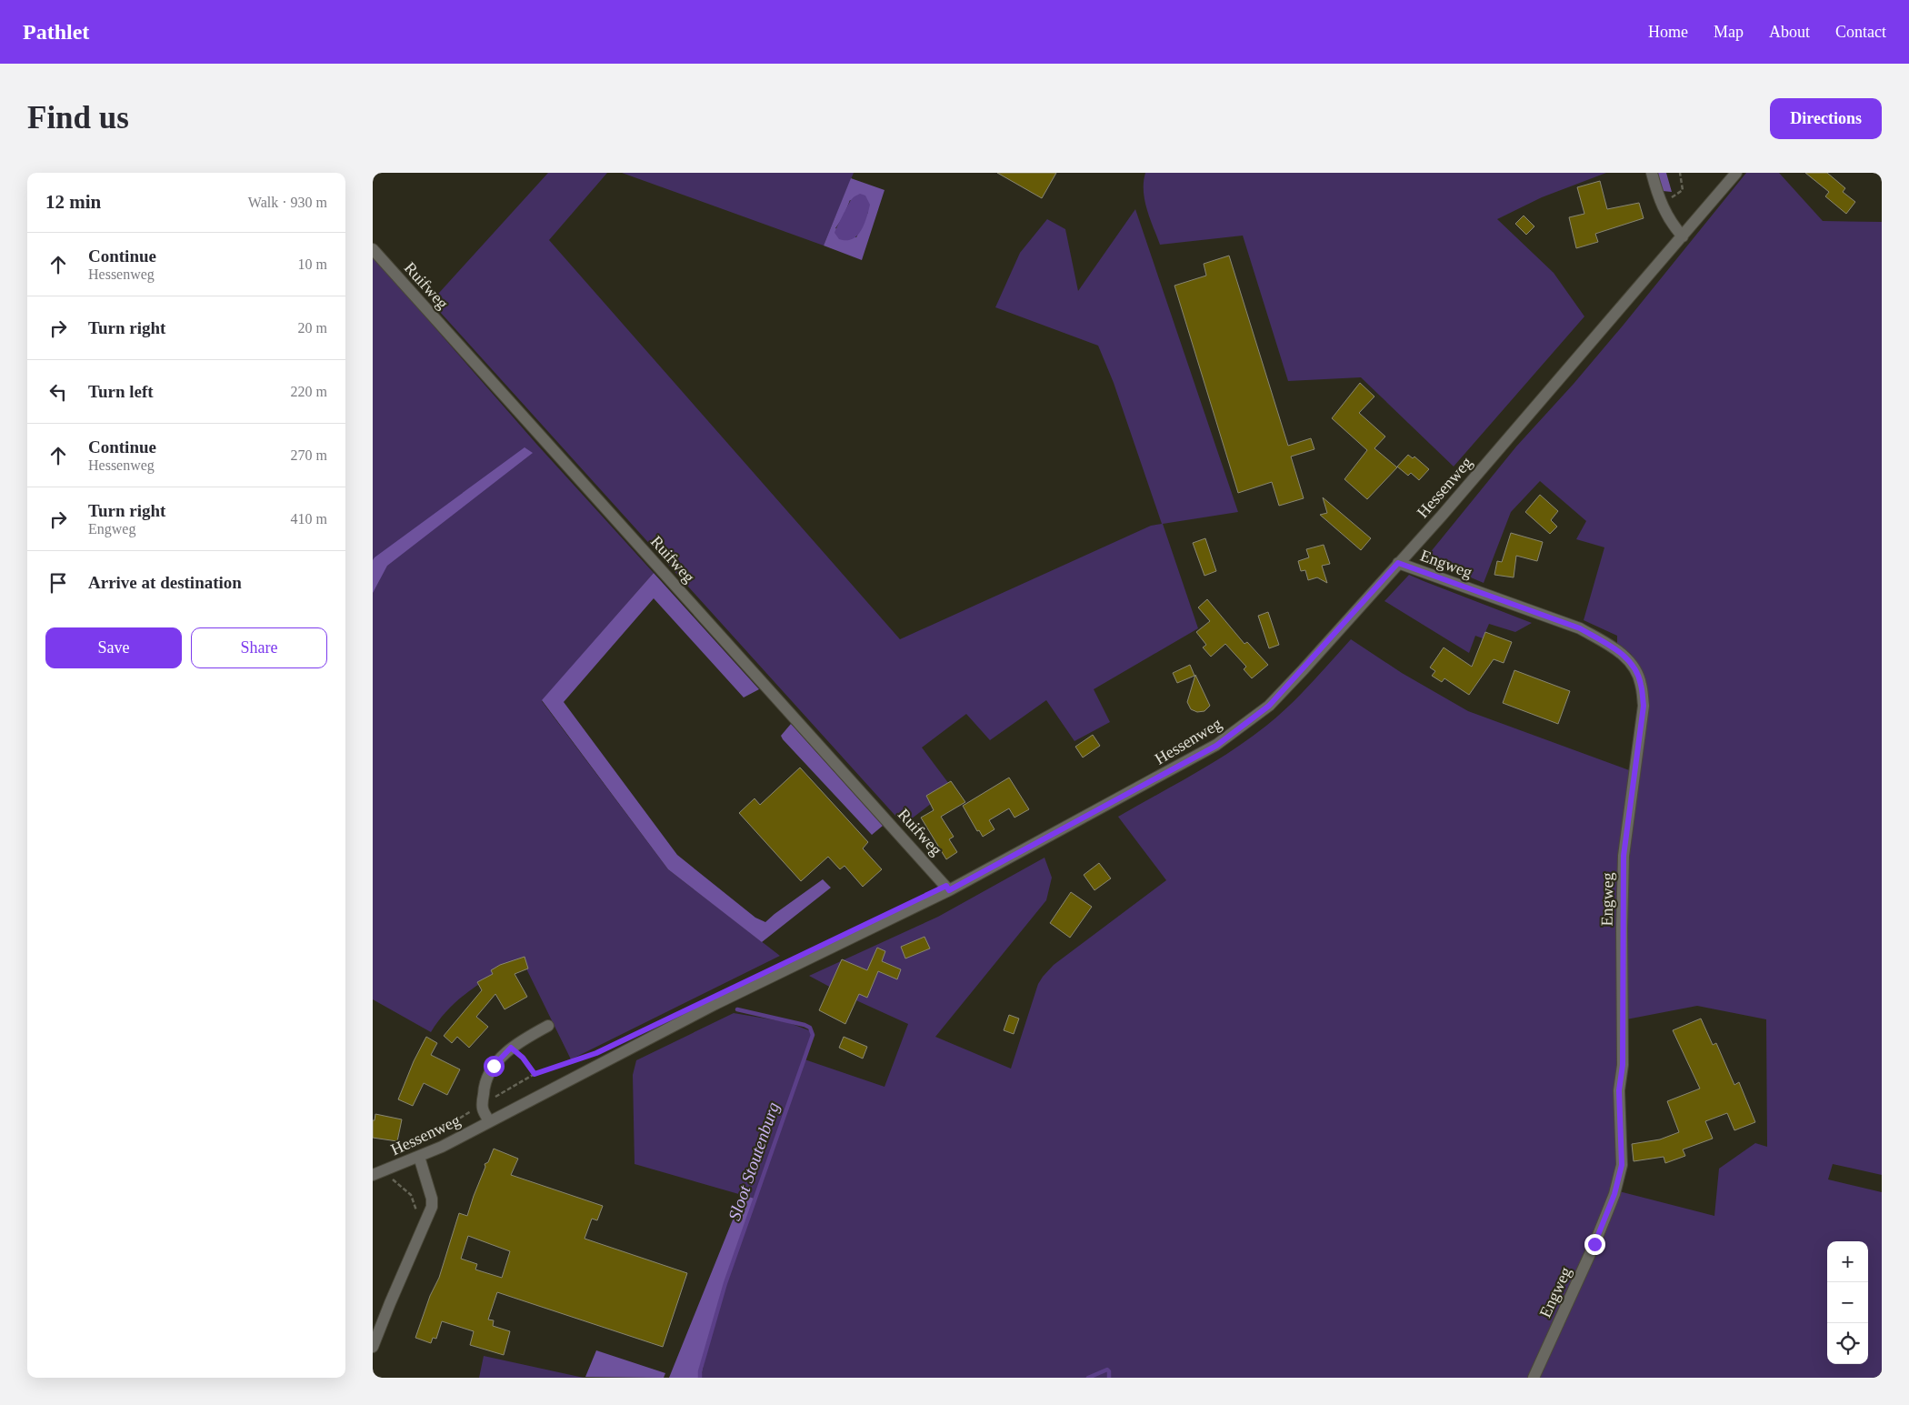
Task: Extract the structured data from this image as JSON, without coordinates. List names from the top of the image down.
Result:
{
  "streets": {
    "street": ["Ruifweg", "Hessenweg", "Engweg"]
  },
  "crossings": [
    ["Ruifweg", "Hessenweg"],
    ["Hessenweg", "Engweg"]
  ],
  "water": ["Sloot Stoutenburg"],
  "page": {
    "header": "Pathlet",
    "nav": [
      "Home",
      "Map",
      "About",
      "Contact"
    ],
    "buttons": [
      "Directions",
      ["Save", "Share"]
    ],
    "title": "Find us",
    "heading": ["12 min", "Walk · 930 m"],
    "list": [
      ["Continue", "Hessenweg", "10 m"],
      ["Turn right", "20 m"],
      ["Turn left", "220 m"],
      ["Continue", "Hessenweg", "270 m"],
      ["Turn right", "Engweg", "410 m"],
      "Arrive at destination"
    ],
    "map_buttons": ["+", "−"]
  }
}
